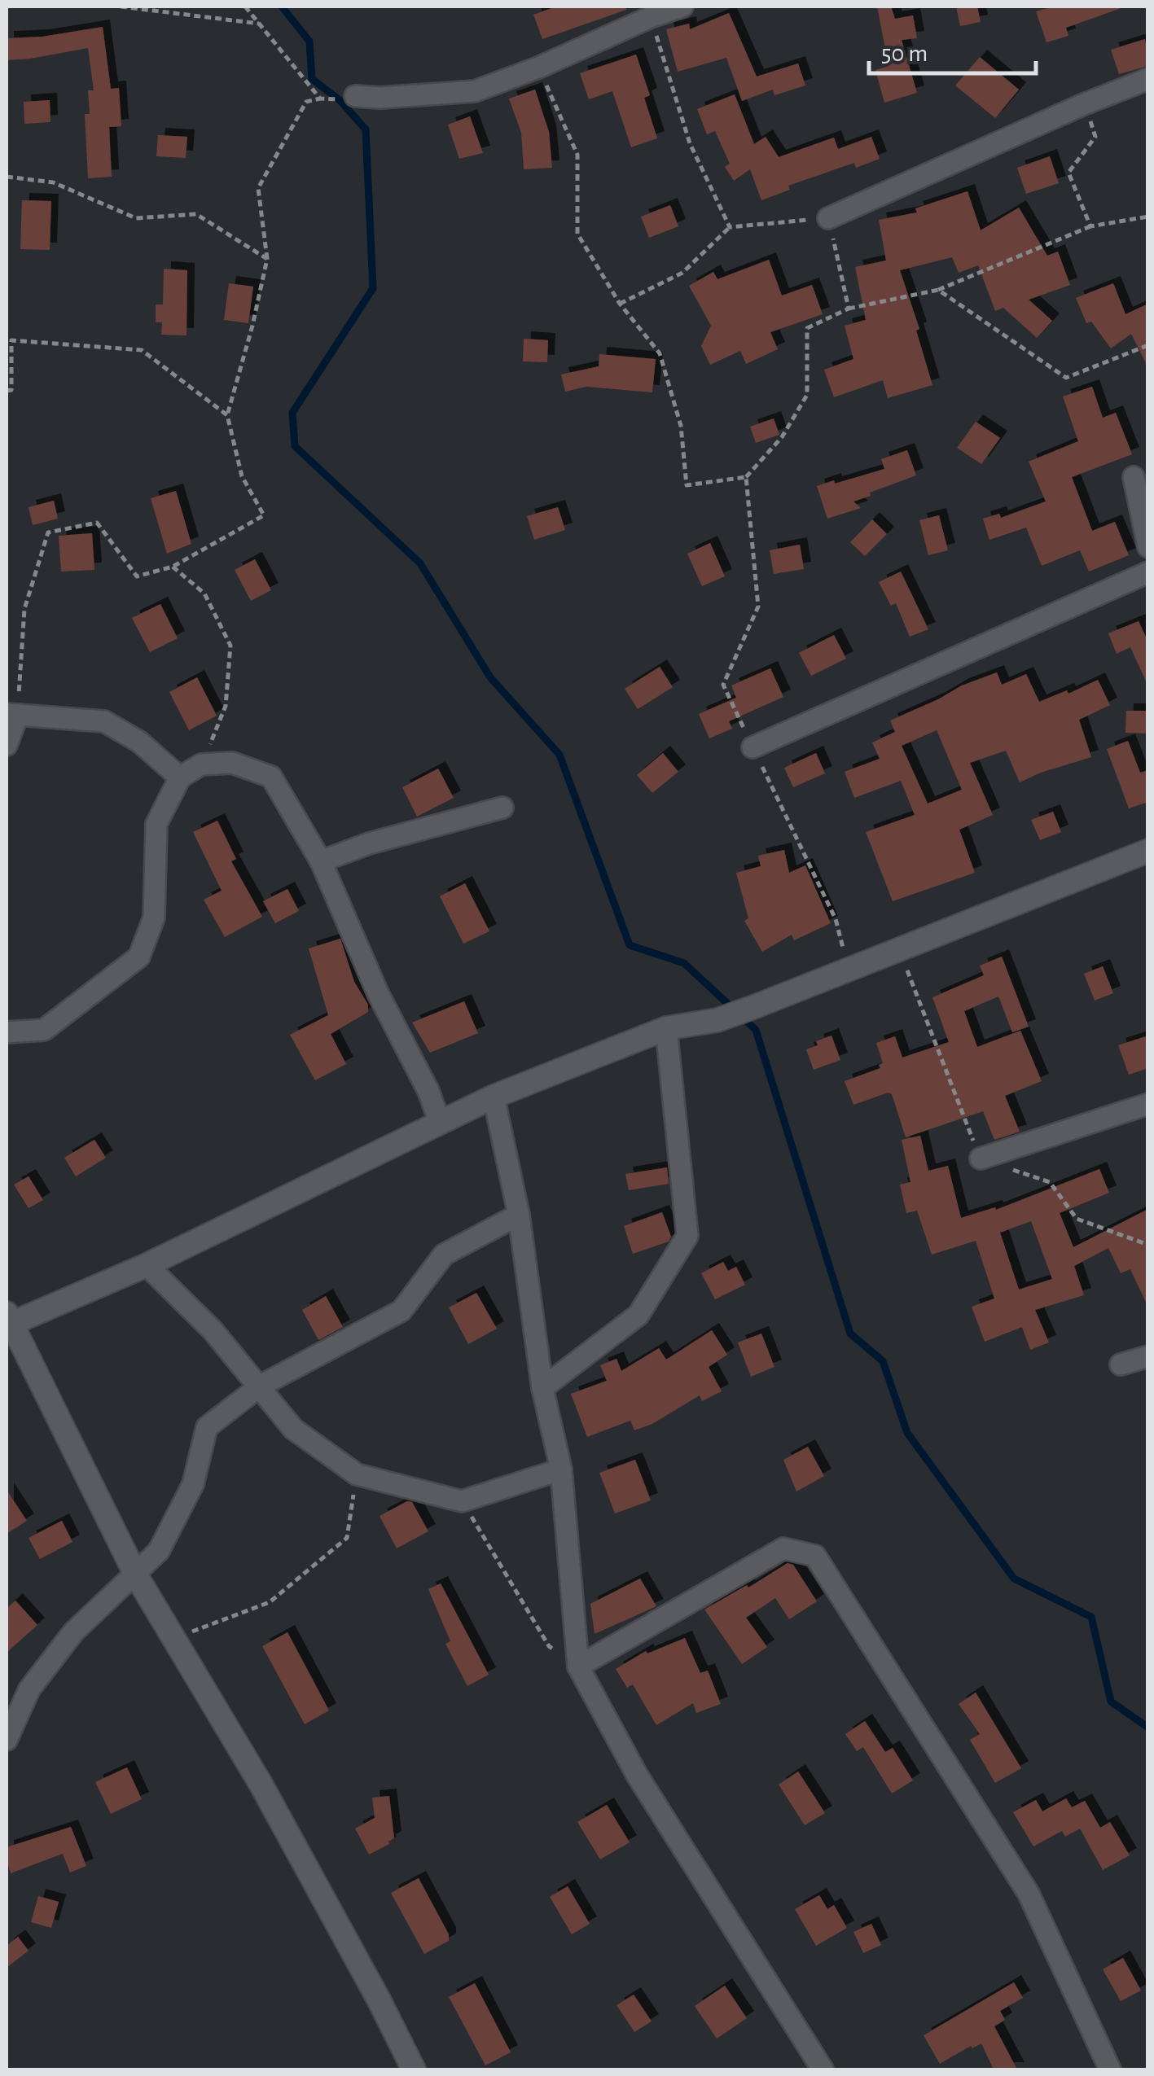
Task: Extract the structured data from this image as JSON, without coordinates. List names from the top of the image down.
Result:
{
  "scale_bar": "50 m"
}
